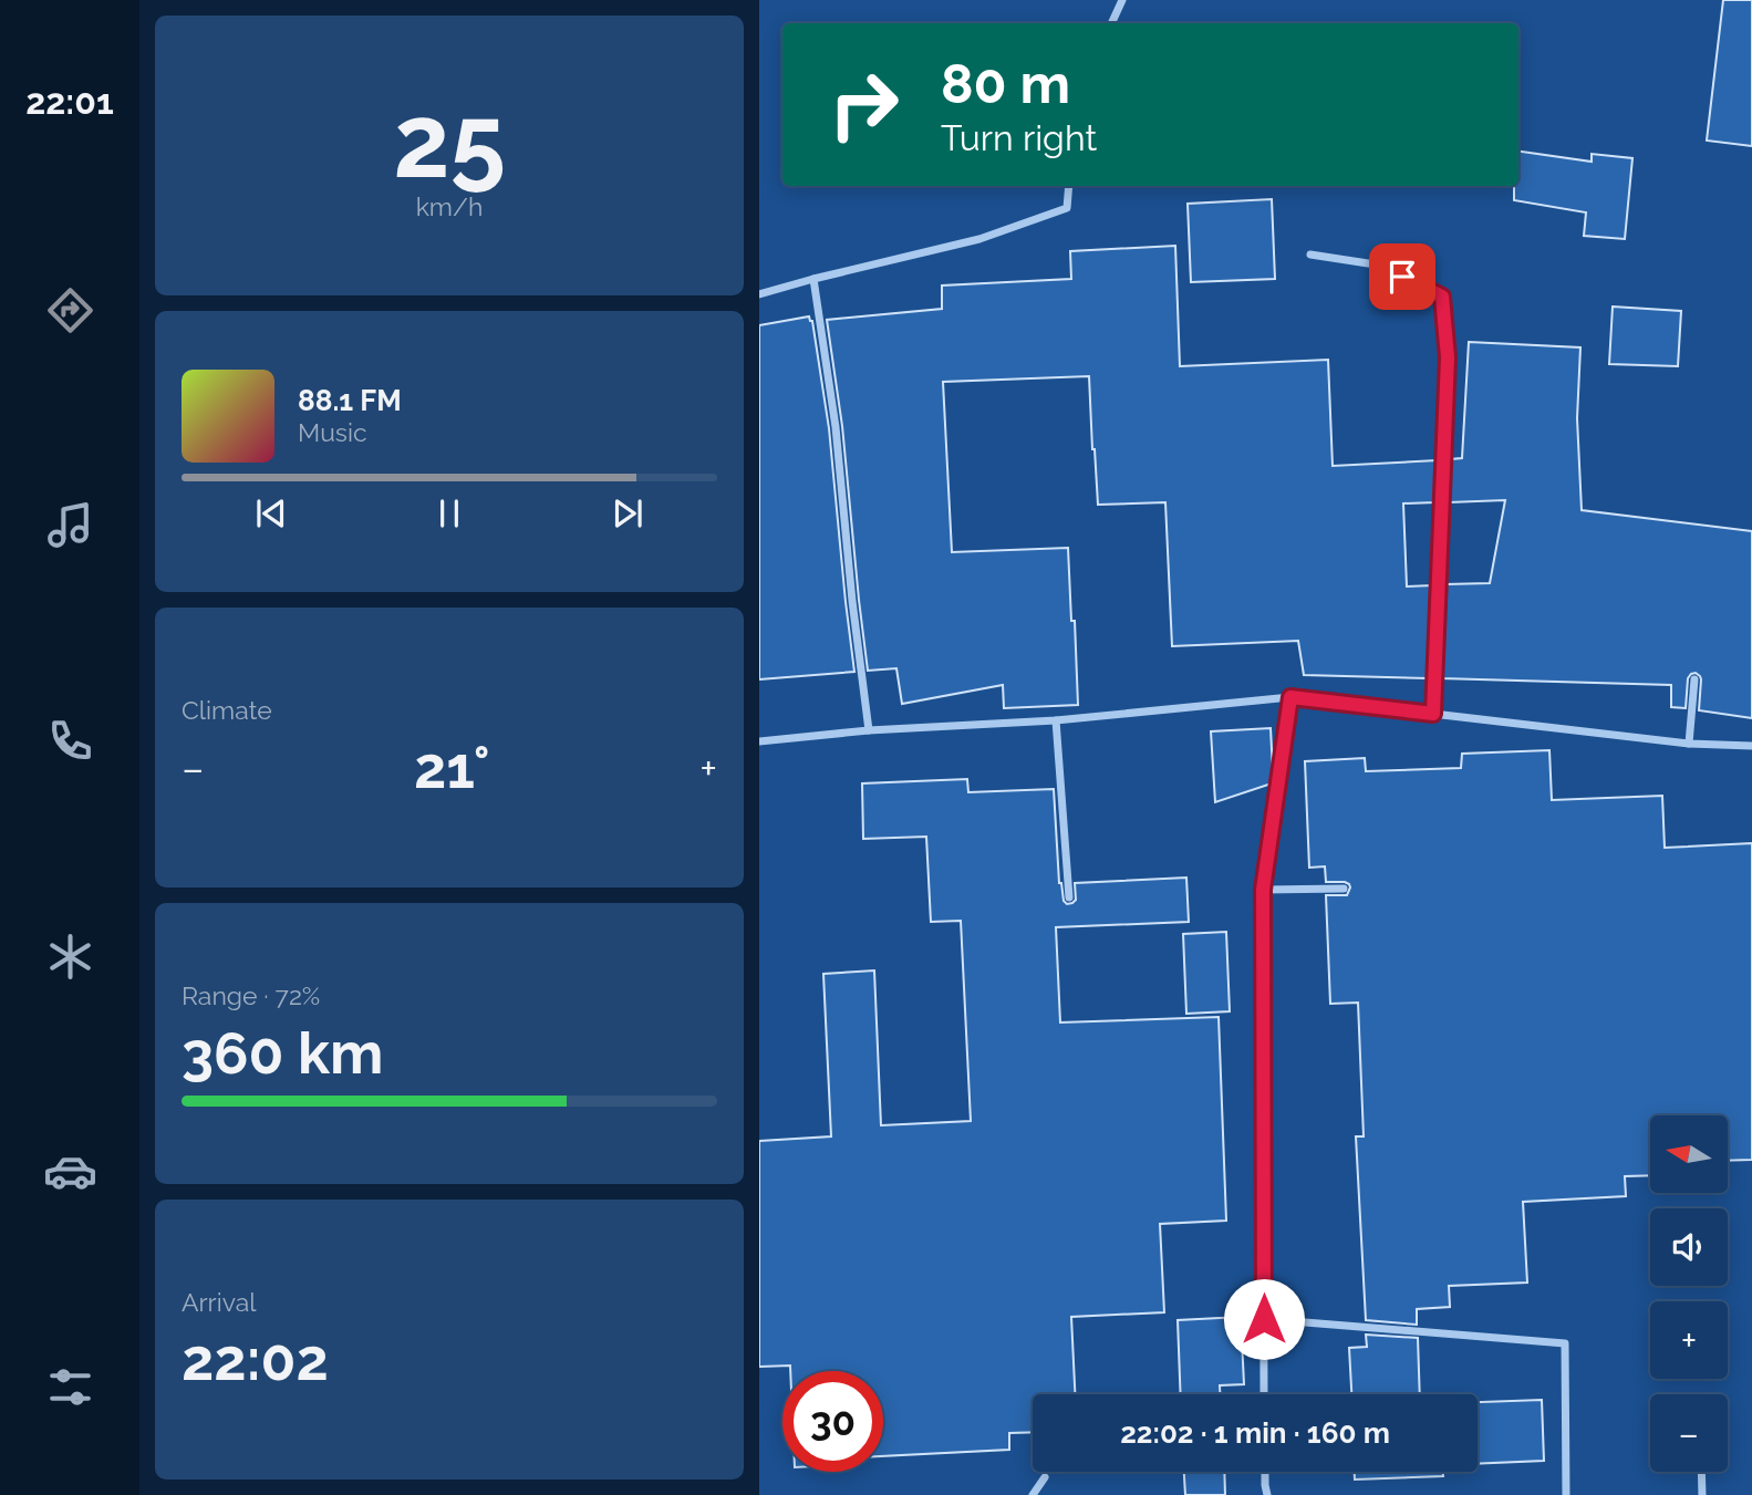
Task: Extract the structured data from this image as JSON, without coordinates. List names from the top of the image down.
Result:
{
  "north": "left",
  "page": {
    "tabs": "22:01",
    "tile": [
      ["25", "km/h"],
      "Climate",
      ["Range · 72%", "360 km"],
      ["Arrival", "22:02"]
    ],
    "turn": ["80 m", "Turn right"],
    "song": ["88.1 FM", "Music"],
    "heat": ["−", "21°", "+"],
    "map_buttons": ["+", "−"],
    "limit": "30",
    "trip": "22:02 · 1 min · 160 m"
  }
}
